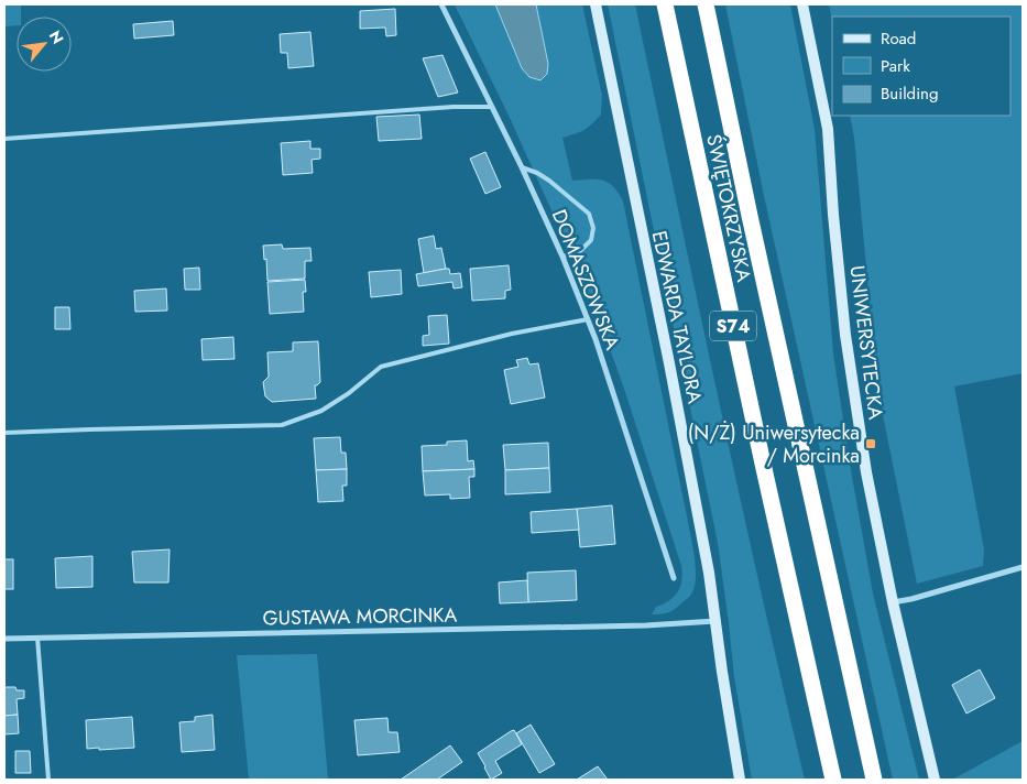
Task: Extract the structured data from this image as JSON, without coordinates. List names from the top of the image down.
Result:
{
  "streets": {
    "highway": ["ŚWIĘTOKRZYSKA", "S74"],
    "street": [
      "DOMASZOWSKA",
      "EDWARDA TAYLORA",
      "UNIWERSYTECKA",
      "GUSTAWA MORCINKA"
    ]
  },
  "crossings": [
    ["EDWARDA TAYLORA", "GUSTAWA MORCINKA"]
  ],
  "places": {
    "transit": ["(N/Ż) Uniwersytecka / Morcinka"]
  },
  "legend": ["Road", "Park", "Building"],
  "north": "top right"
}
